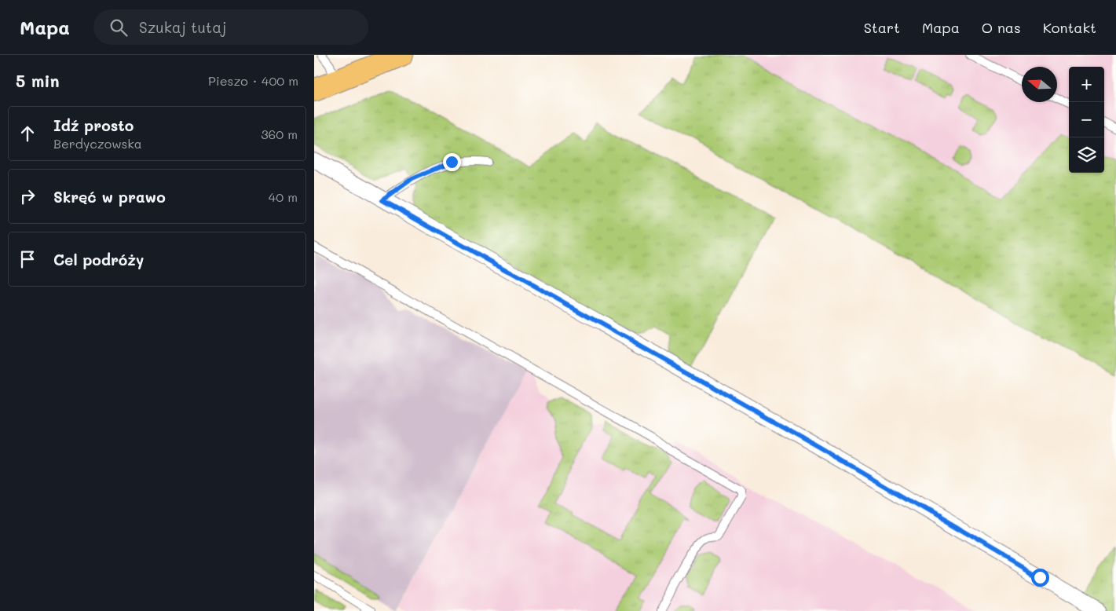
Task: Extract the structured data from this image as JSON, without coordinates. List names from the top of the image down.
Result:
{
  "north": "left",
  "page": {
    "header": "Mapa",
    "search": "Szukaj tutaj",
    "nav": [
      "Start",
      "Mapa",
      "O nas",
      "Kontakt"
    ],
    "heading": ["5 min", "Pieszo · 400 m"],
    "map_buttons": ["+", "−"],
    "list": [
      ["Idź prosto", "Berdyczowska", "360 m"],
      ["Skręć w prawo", "40 m"],
      "Cel podróży"
    ]
  }
}
